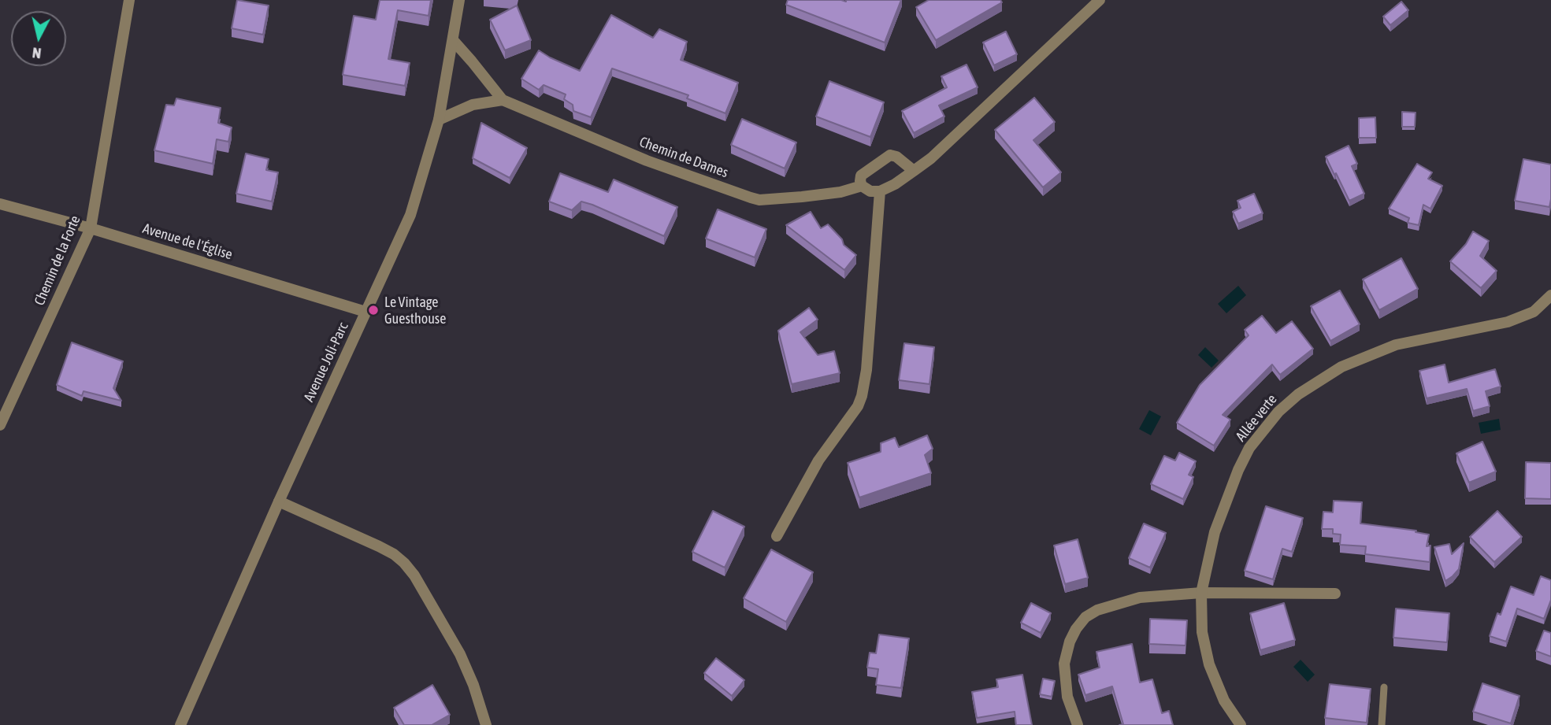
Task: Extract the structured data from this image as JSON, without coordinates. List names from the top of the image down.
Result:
{
  "streets": {
    "street": [
      "Chemin de Dames",
      "Avenue de l'Église",
      "Chemin de la Forte",
      "Avenue Joli-Parc",
      "Allée verte"
    ]
  },
  "crossings": [
    ["Avenue de l'Église", "Chemin de la Forte"],
    ["Avenue de l'Église", "Avenue Joli-Parc"]
  ],
  "places": ["Le Vintage Guesthouse"],
  "north": "bottom"
}
